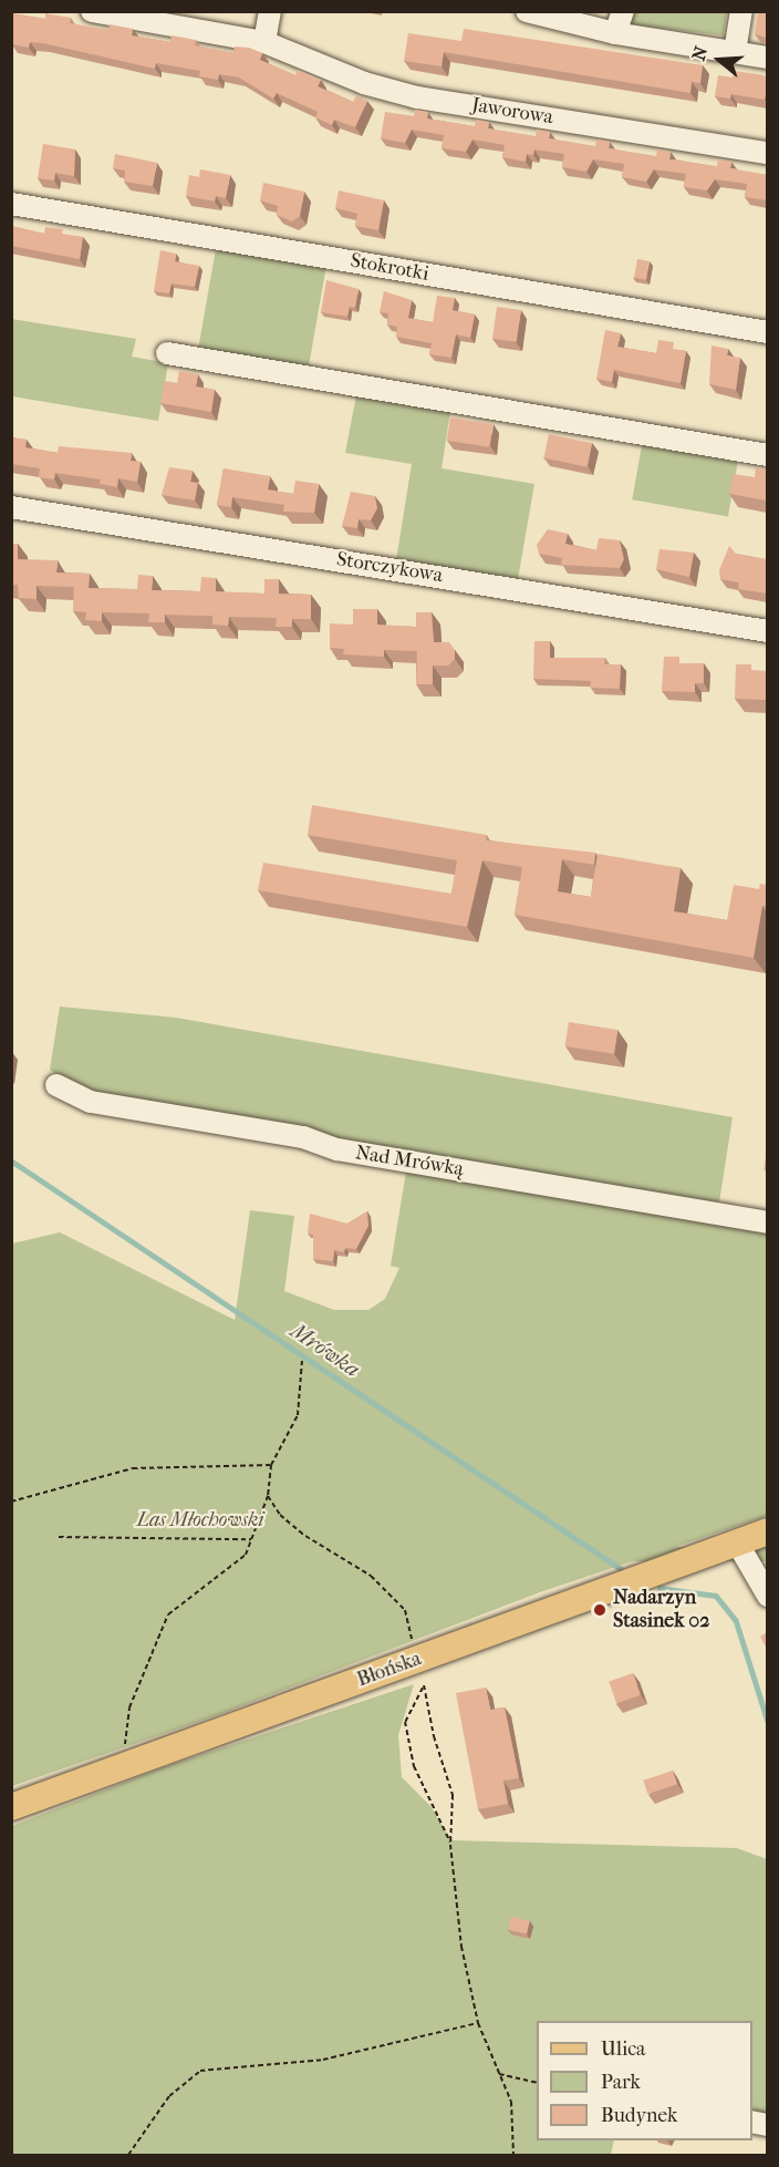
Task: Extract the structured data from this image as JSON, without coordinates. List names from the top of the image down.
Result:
{
  "streets": {
    "main road": ["Błońska"],
    "street": [
      "Jaworowa",
      "Stokrotki",
      "Storczykowa",
      "Nad Mrówką"
    ]
  },
  "water": ["Mrówka"],
  "parks": ["Las Młochowski"],
  "places": ["Nadarzyn Stasinek 02"],
  "legend": ["Ulica", "Park", "Budynek"],
  "north": "left"
}
